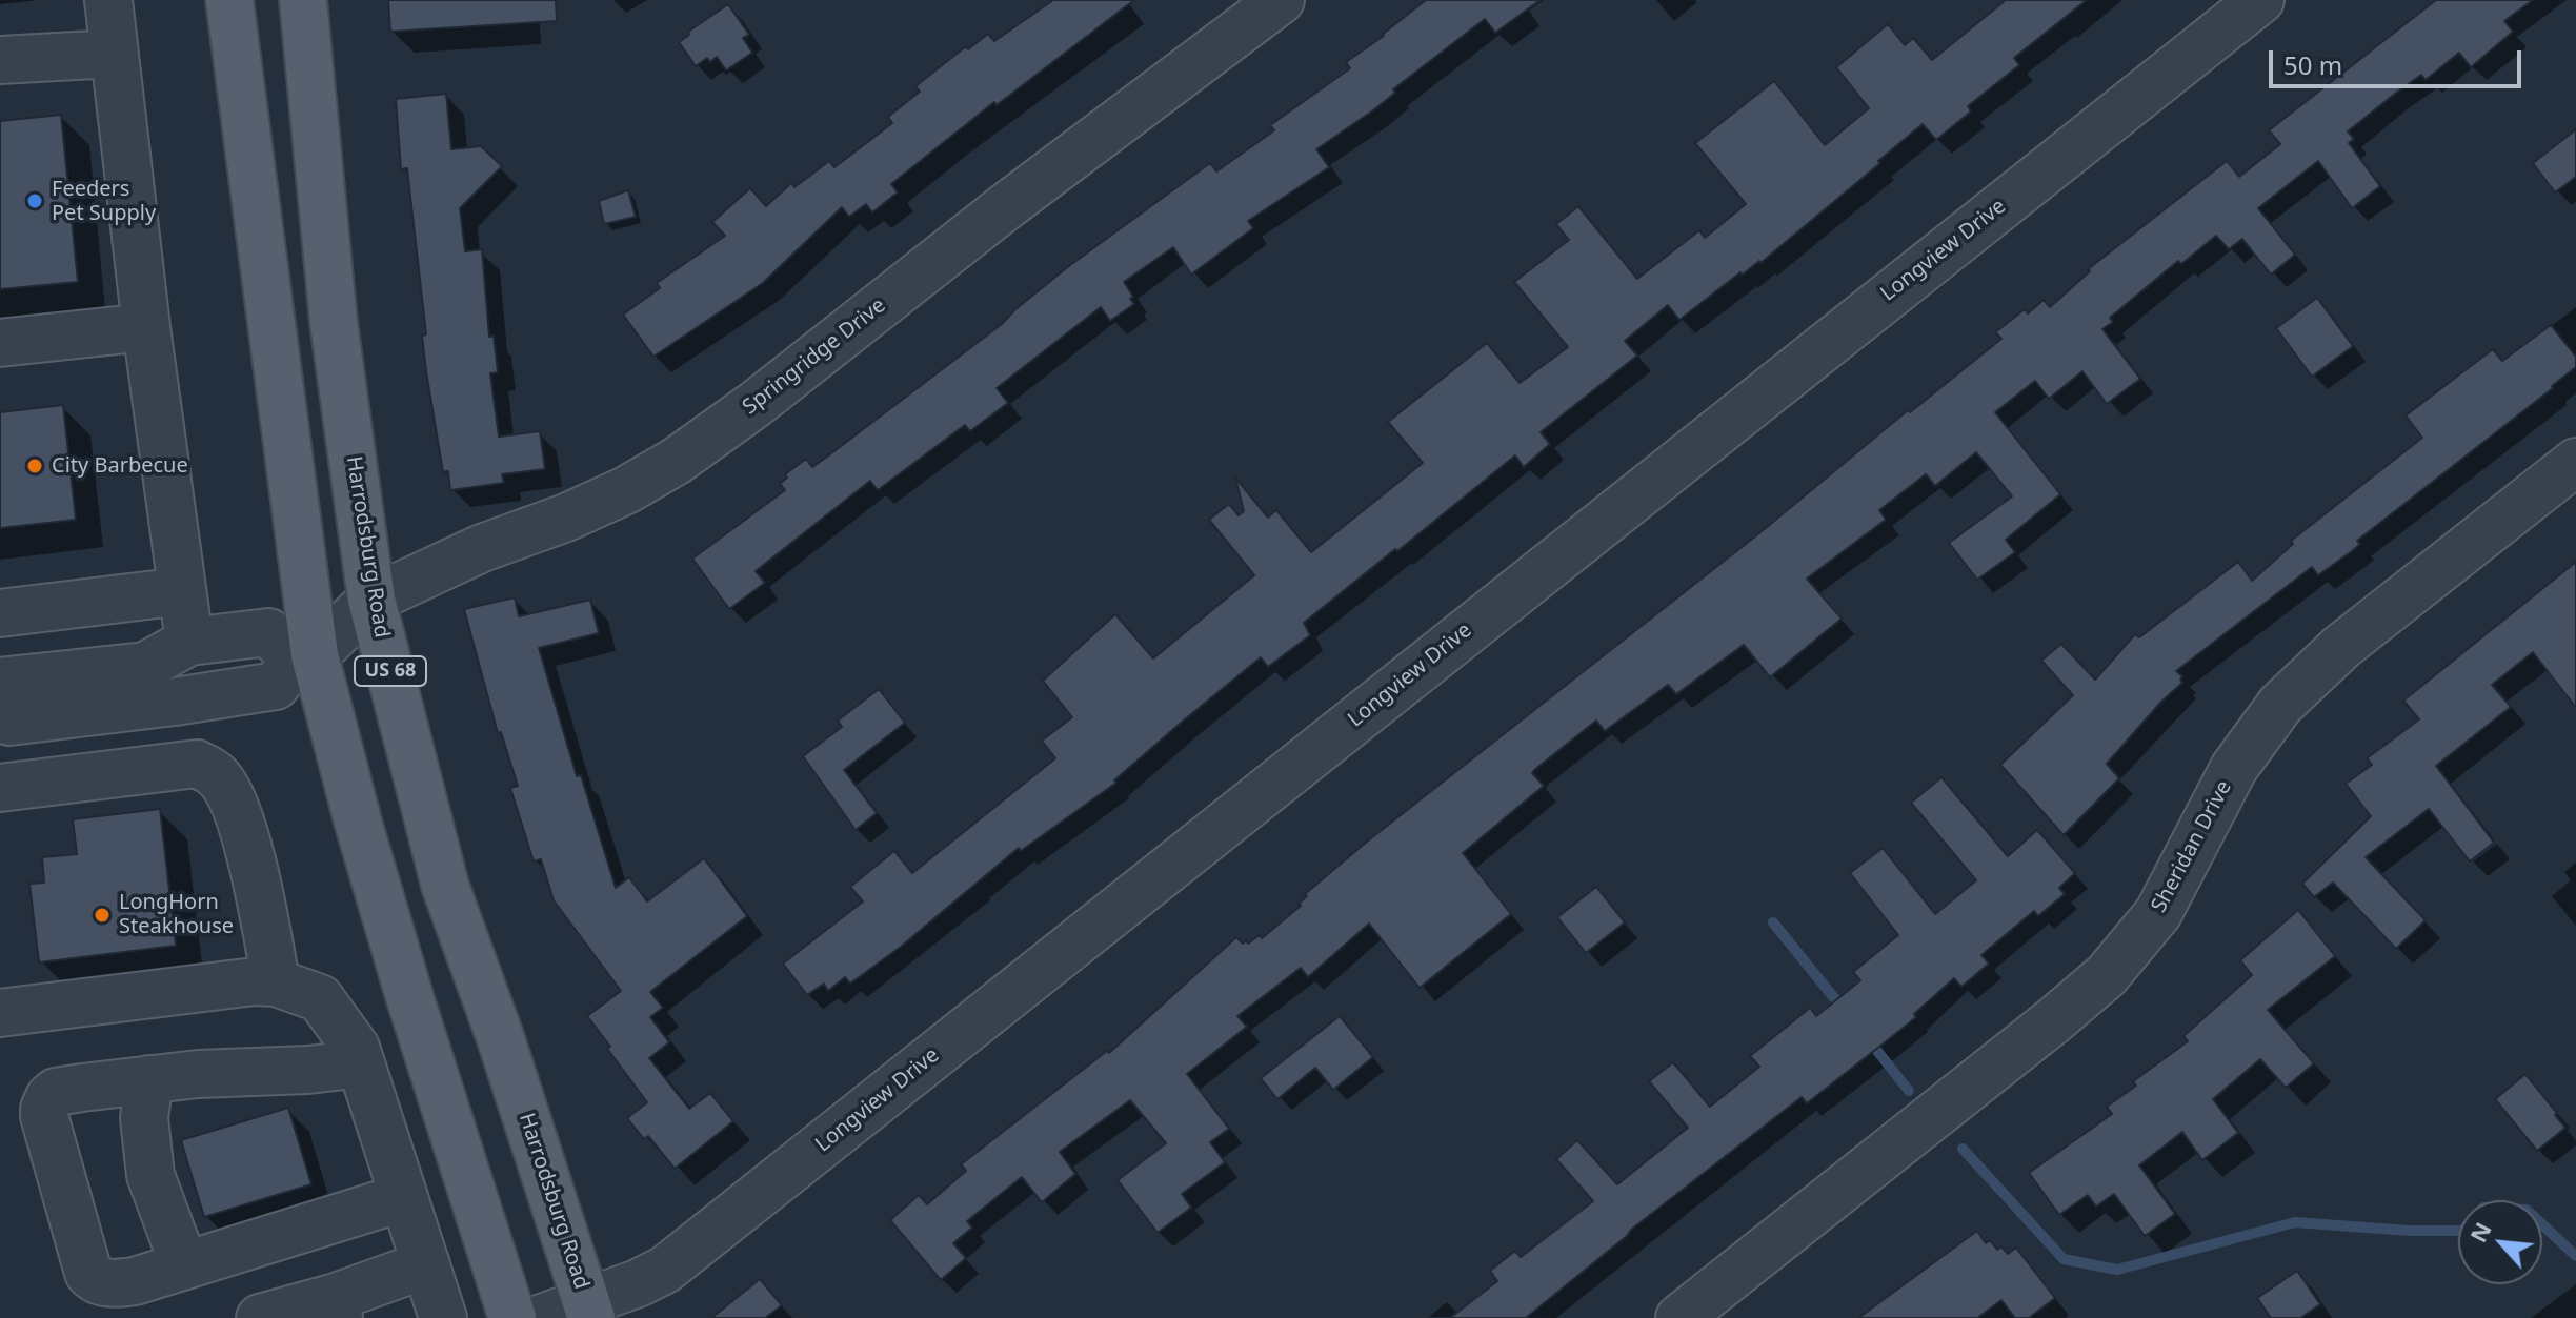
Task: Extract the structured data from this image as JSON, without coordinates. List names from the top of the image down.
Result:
{
  "streets": {
    "main road": ["Harrodsburg Road", "US 68"],
    "street": ["Longview Drive", "Springridge Drive", "Sheridan Drive"]
  },
  "crossings": [
    ["Longview Drive", "Harrodsburg Road"],
    ["Springridge Drive", "Harrodsburg Road"],
    ["Springridge Drive", "US 68"]
  ],
  "places": ["Feeders Pet Supply", "City Barbecue", "LongHorn Steakhouse"],
  "scale_bar": "50 m",
  "north": "top left"
}
